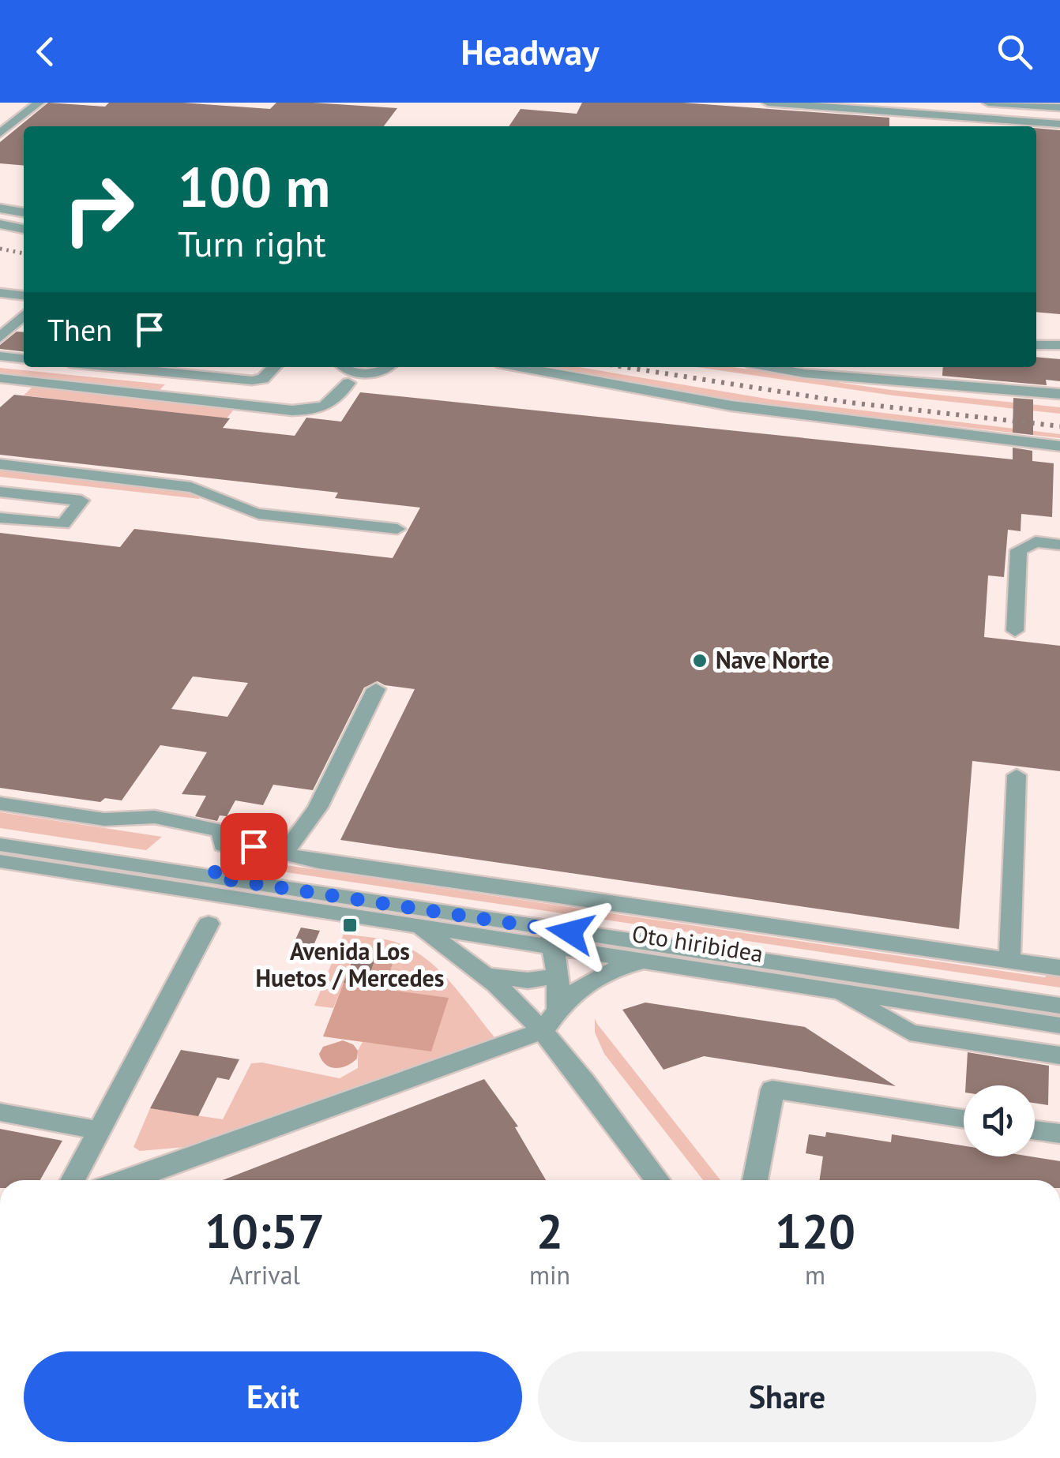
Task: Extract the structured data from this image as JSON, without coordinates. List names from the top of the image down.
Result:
{
  "streets": {
    "street": ["Oto hiribidea"]
  },
  "places": {
    "other": ["Nave Norte"],
    "transit": ["Avenida Los Huetos / Mercedes"]
  },
  "page": {
    "header": "Headway",
    "turn": ["100 m", "Turn right"],
    "then": "Then",
    "eta": [
      "10:57",
      "Arrival",
      "2",
      "min",
      "120",
      "m"
    ],
    "buttons": ["Exit", "Share"]
  }
}
